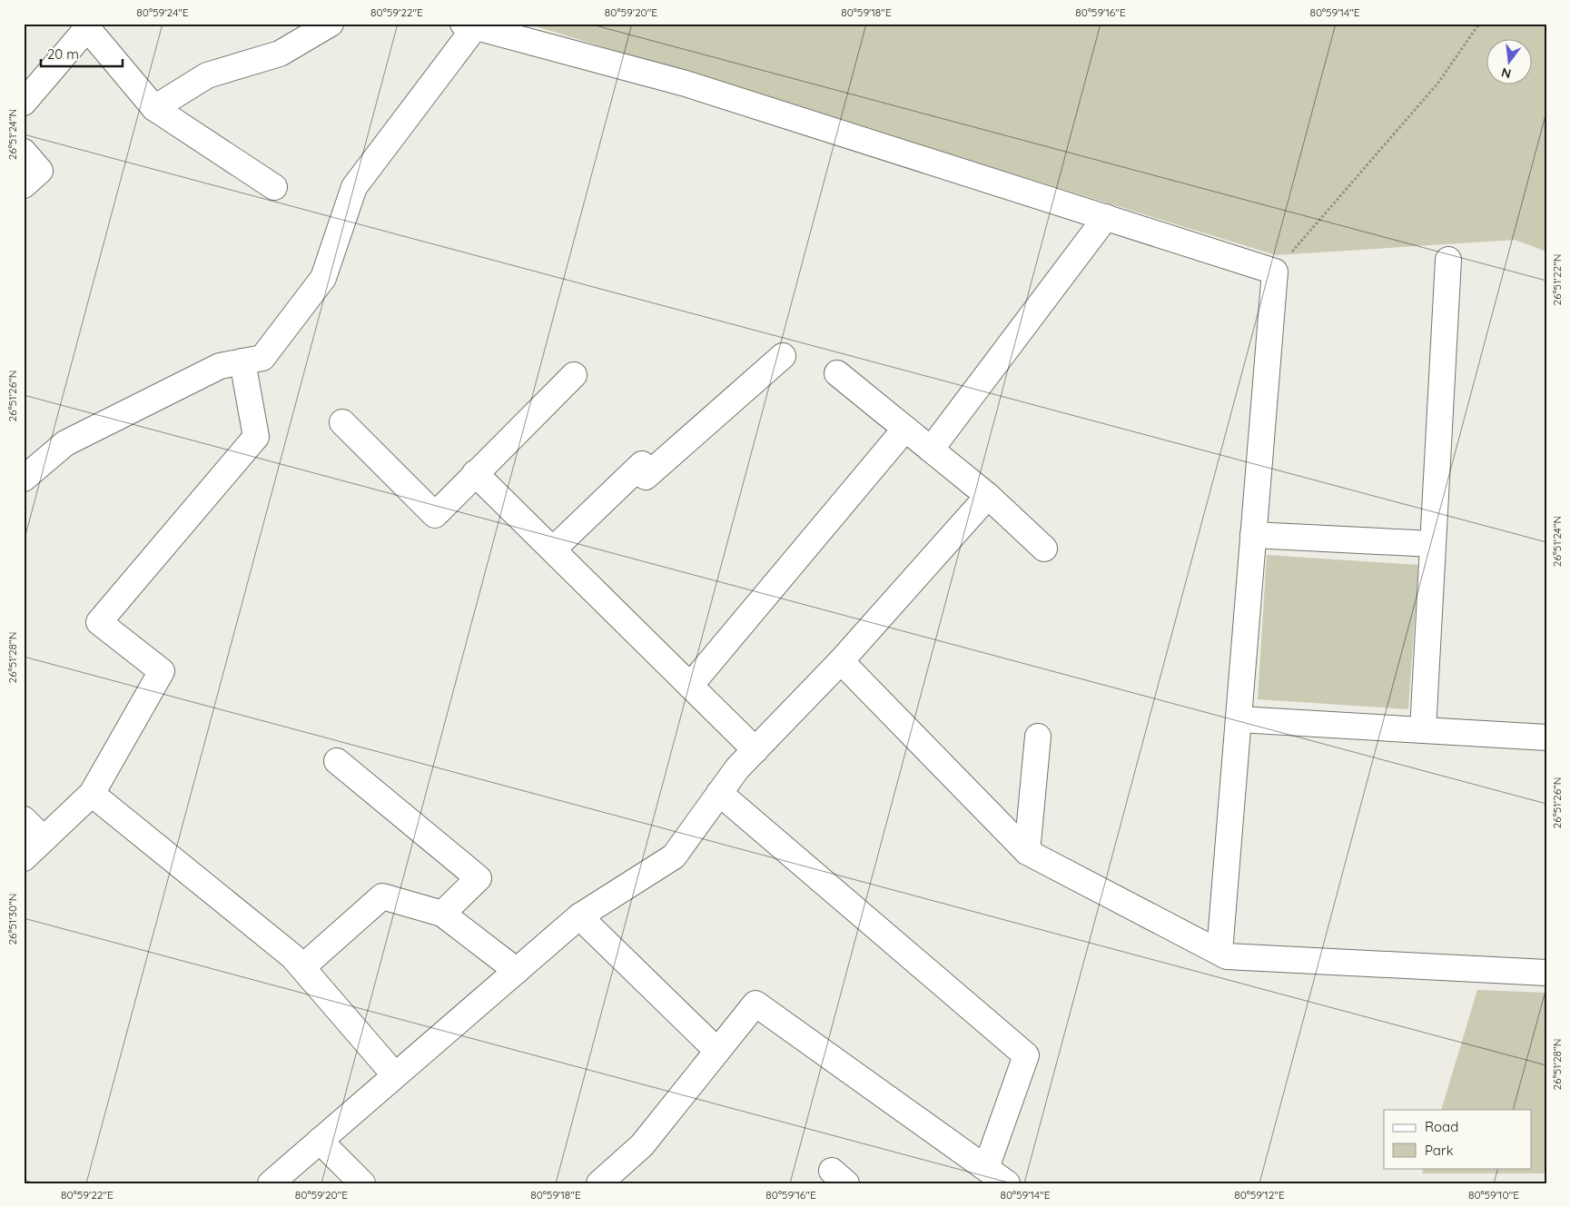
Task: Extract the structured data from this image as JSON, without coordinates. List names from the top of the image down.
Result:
{
  "legend": ["Road", "Park"],
  "scale_bar": "20 m",
  "north": "bottom",
  "coordinates": [
    "80°59'24\"E",
    "80°59'22\"E",
    "80°59'20\"E",
    "80°59'18\"E",
    "80°59'16\"E",
    "80°59'14\"E",
    "26°51'24\"N",
    "26°51'22\"N",
    "26°51'26\"N",
    "26°51'28\"N",
    "26°51'30\"N",
    "80°59'12\"E",
    "80°59'10\"E"
  ]
}
